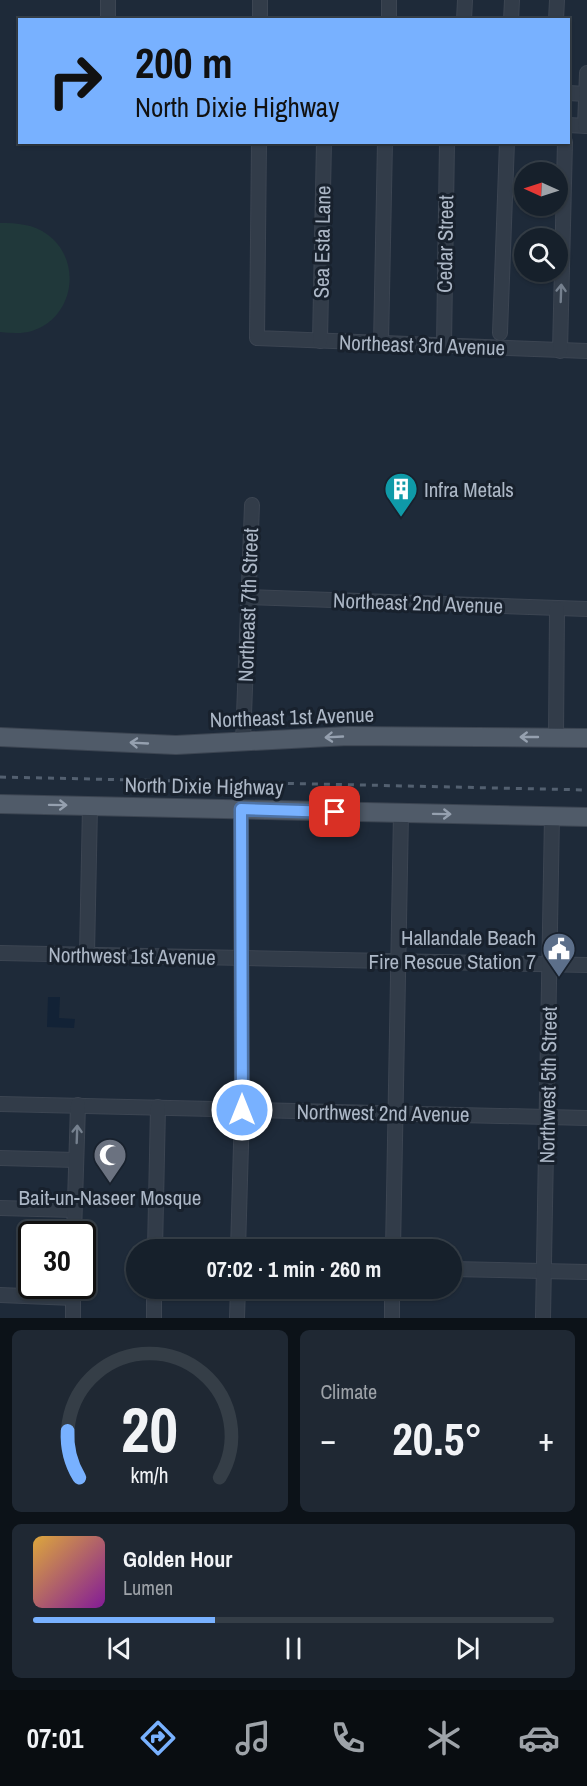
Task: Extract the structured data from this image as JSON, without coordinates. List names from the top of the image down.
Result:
{
  "streets": {
    "main road": ["Northeast 1st Avenue", "North Dixie Highway"],
    "street": [
      "Sea Esta Lane",
      "Cedar Street",
      "Northeast 3rd Avenue",
      "Northeast 2nd Avenue",
      "Northeast 7th Street",
      "Northwest 1st Avenue",
      "Northwest 5th Street",
      "Northwest 2nd Avenue"
    ]
  },
  "crossings": [
    ["Sea Esta Lane", "Northeast 3rd Avenue"],
    ["Cedar Street", "Northeast 3rd Avenue"],
    ["Northeast 2nd Avenue", "Northeast 7th Street"],
    ["Northeast 7th Street", "Northeast 1st Avenue"],
    ["North Dixie Highway", "Northwest 5th Street"],
    ["Northwest 1st Avenue", "Northwest 5th Street"],
    ["Northwest 5th Street", "Northwest 2nd Avenue"]
  ],
  "one_way": ["Northeast 1st Avenue", "North Dixie Highway"],
  "places": {
    "building": ["Infra Metals"],
    "public building": ["Hallandale Beach Fire Rescue Station 7"],
    "mosque": ["Bait-un-Naseer Mosque"]
  },
  "north": "left",
  "page": {
    "turn": ["200 m", "North Dixie Highway"],
    "limit": "30",
    "trip": "07:02 · 1 min · 260 m",
    "tile": "Climate",
    "heat": ["−", "20.5°", "+"],
    "song": ["Golden Hour", "Lumen"],
    "tabs": "07:01",
    "gauge": ["20", "km/h"]
  }
}
